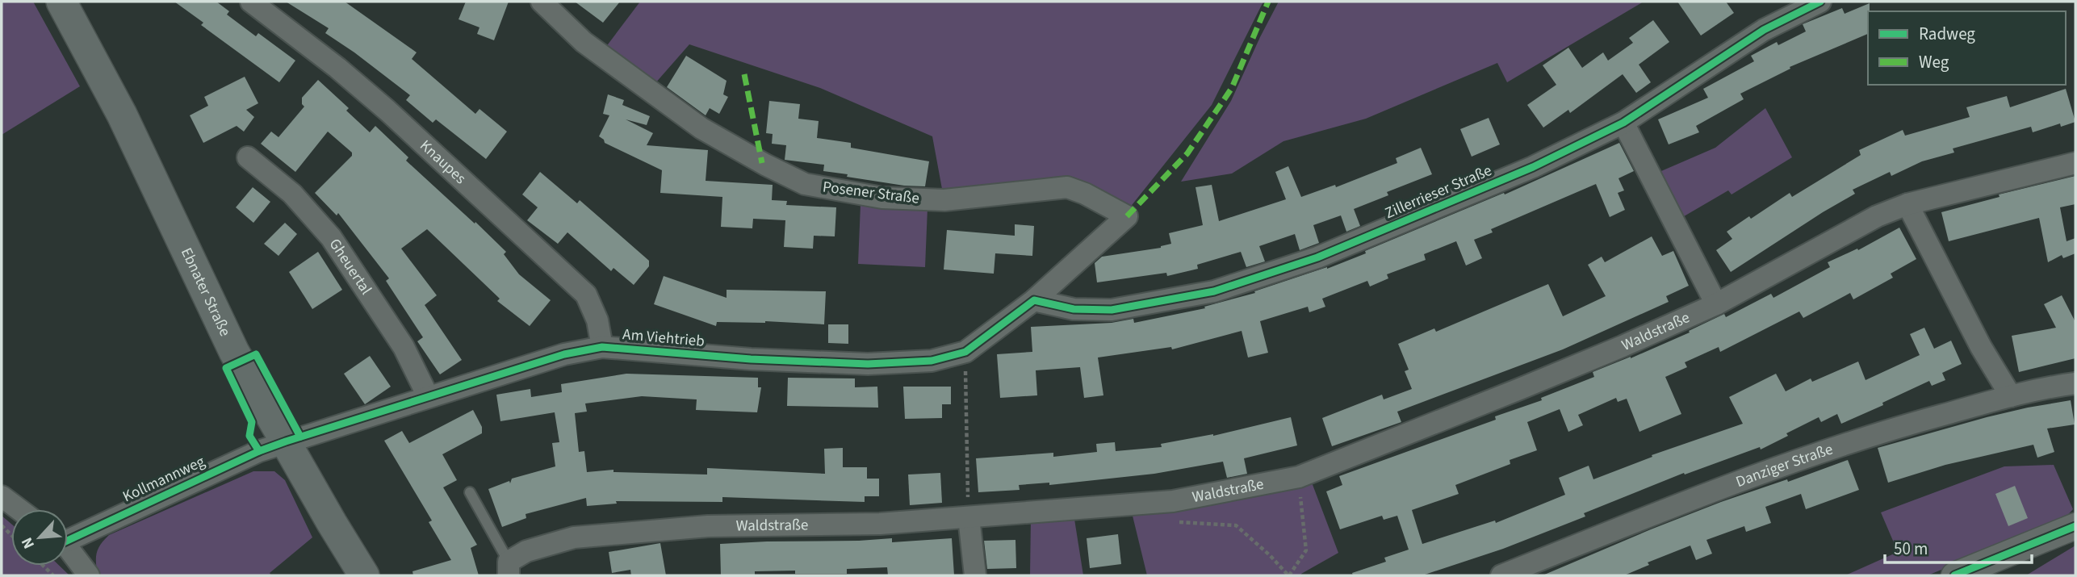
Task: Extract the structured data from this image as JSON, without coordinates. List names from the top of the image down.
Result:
{
  "streets": {
    "main road": ["Ebnater Straße"],
    "street": [
      "Knaupes",
      "Zillerrieser Straße",
      "Posener Straße",
      "Gheuertal",
      "Waldstraße",
      "Am Viehtrieb",
      "Danziger Straße",
      "Kollmannweg"
    ]
  },
  "crossings": [
    ["Knaupes", "Am Viehtrieb"],
    ["Zillerrieser Straße", "Posener Straße"],
    ["Zillerrieser Straße", "Am Viehtrieb"],
    ["Posener Straße", "Am Viehtrieb"],
    ["Gheuertal", "Am Viehtrieb"],
    ["Ebnater Straße", "Am Viehtrieb"],
    ["Ebnater Straße", "Kollmannweg"],
    ["Am Viehtrieb", "Kollmannweg"]
  ],
  "legend": ["Radweg", "Weg"],
  "scale_bar": "50 m",
  "north": "bottom left"
}
